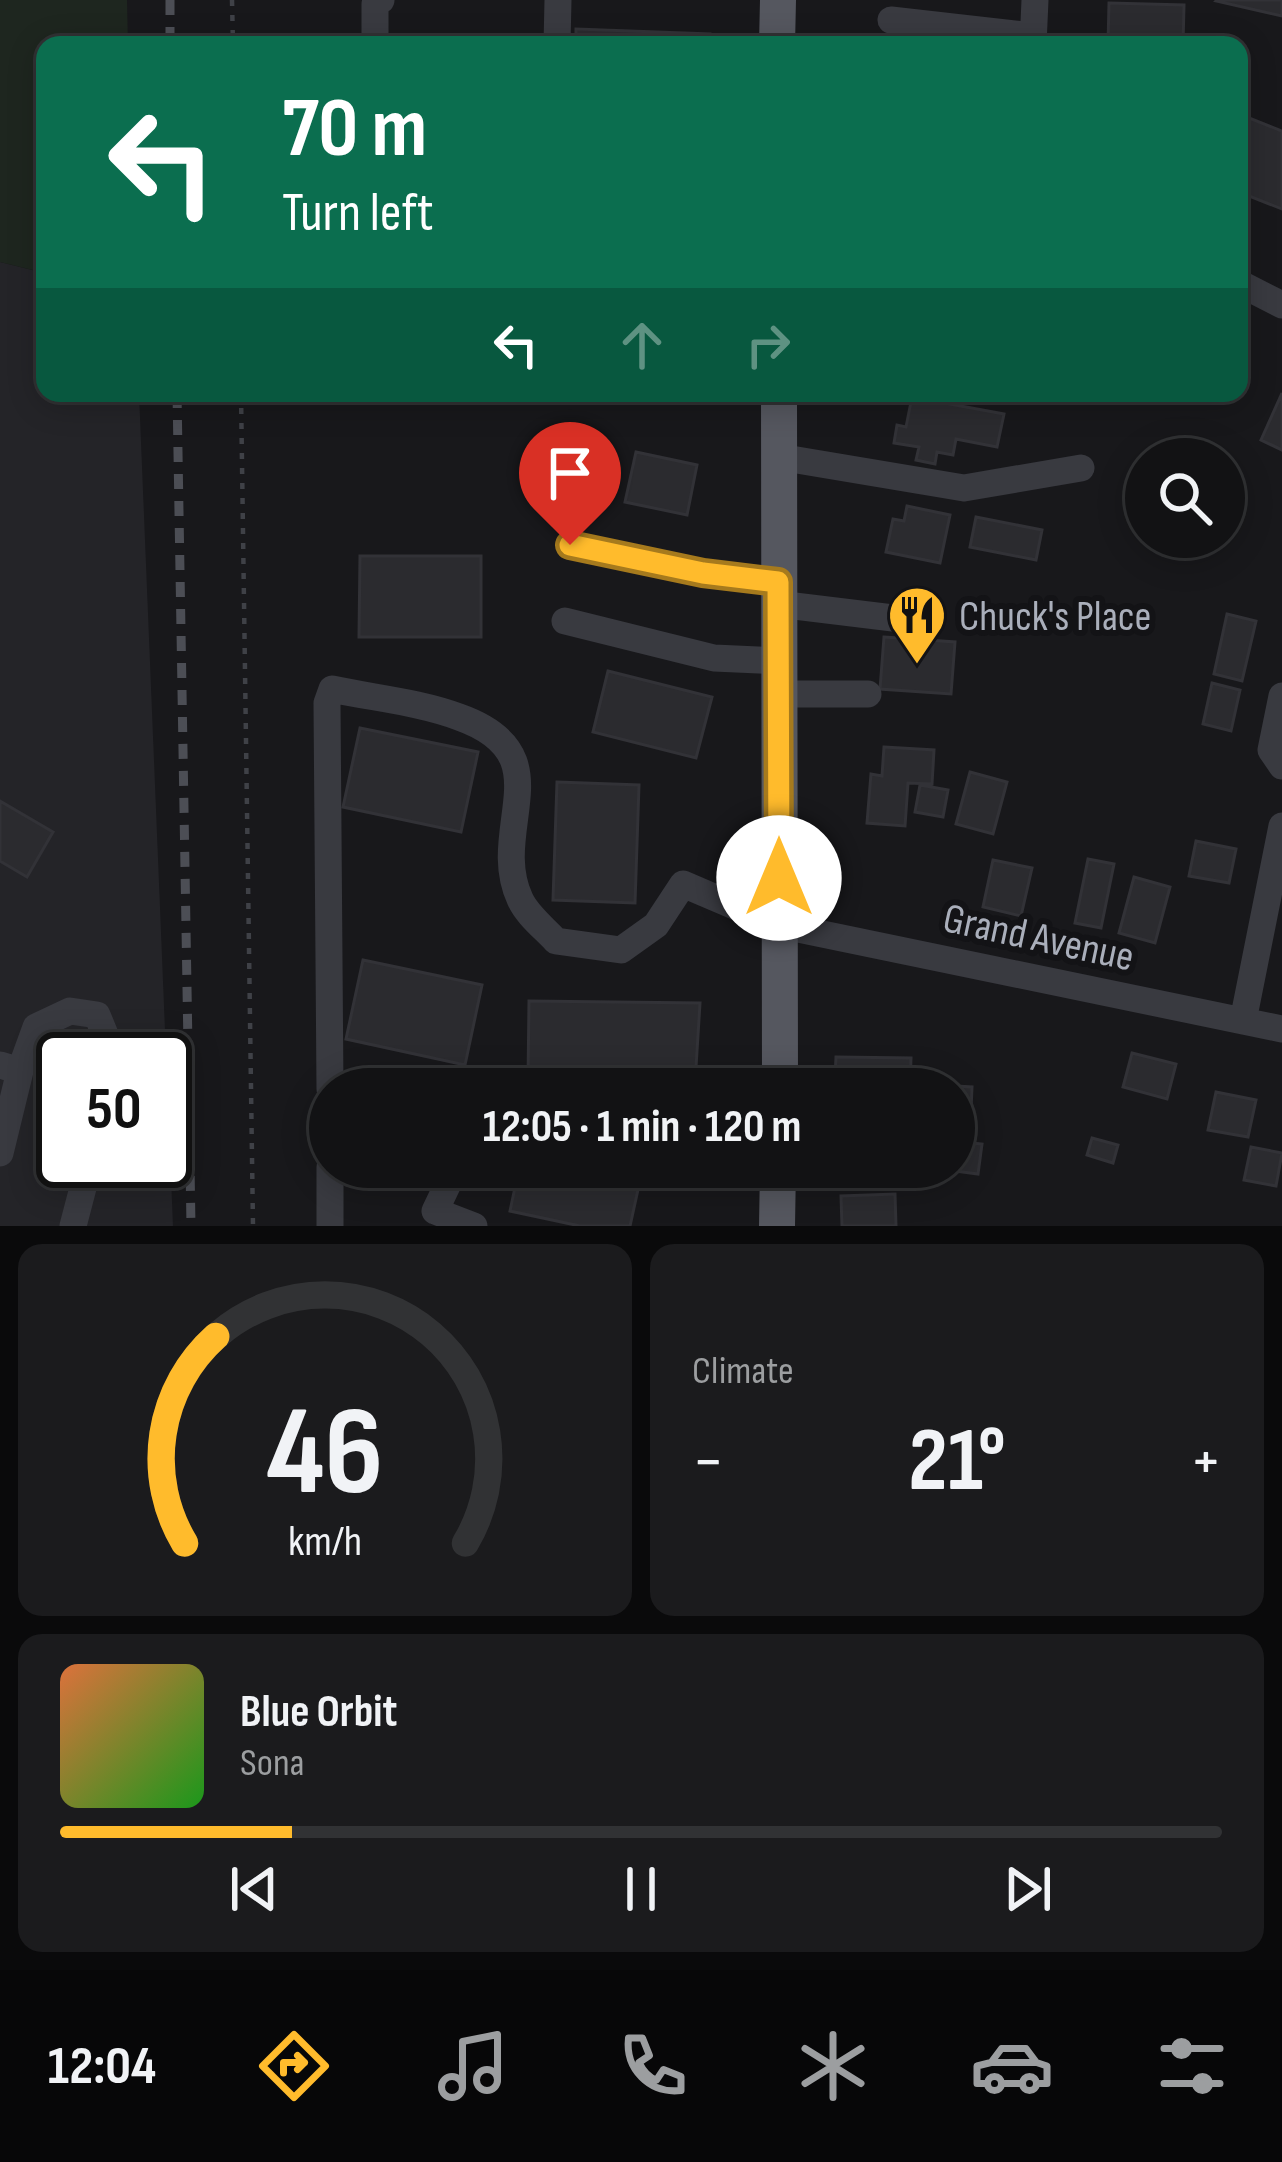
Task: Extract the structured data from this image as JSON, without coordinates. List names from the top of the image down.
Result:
{
  "streets": {
    "street": ["Grand Avenue"]
  },
  "places": {
    "restaurant": ["Chuck's Place"]
  },
  "page": {
    "turn": ["70 m", "Turn left"],
    "limit": "50",
    "trip": "12:05 · 1 min · 120 m",
    "tile": "Climate",
    "heat": ["−", "21°", "+"],
    "song": ["Blue Orbit", "Sona"],
    "tabs": "12:04",
    "gauge": ["46", "km/h"]
  }
}
